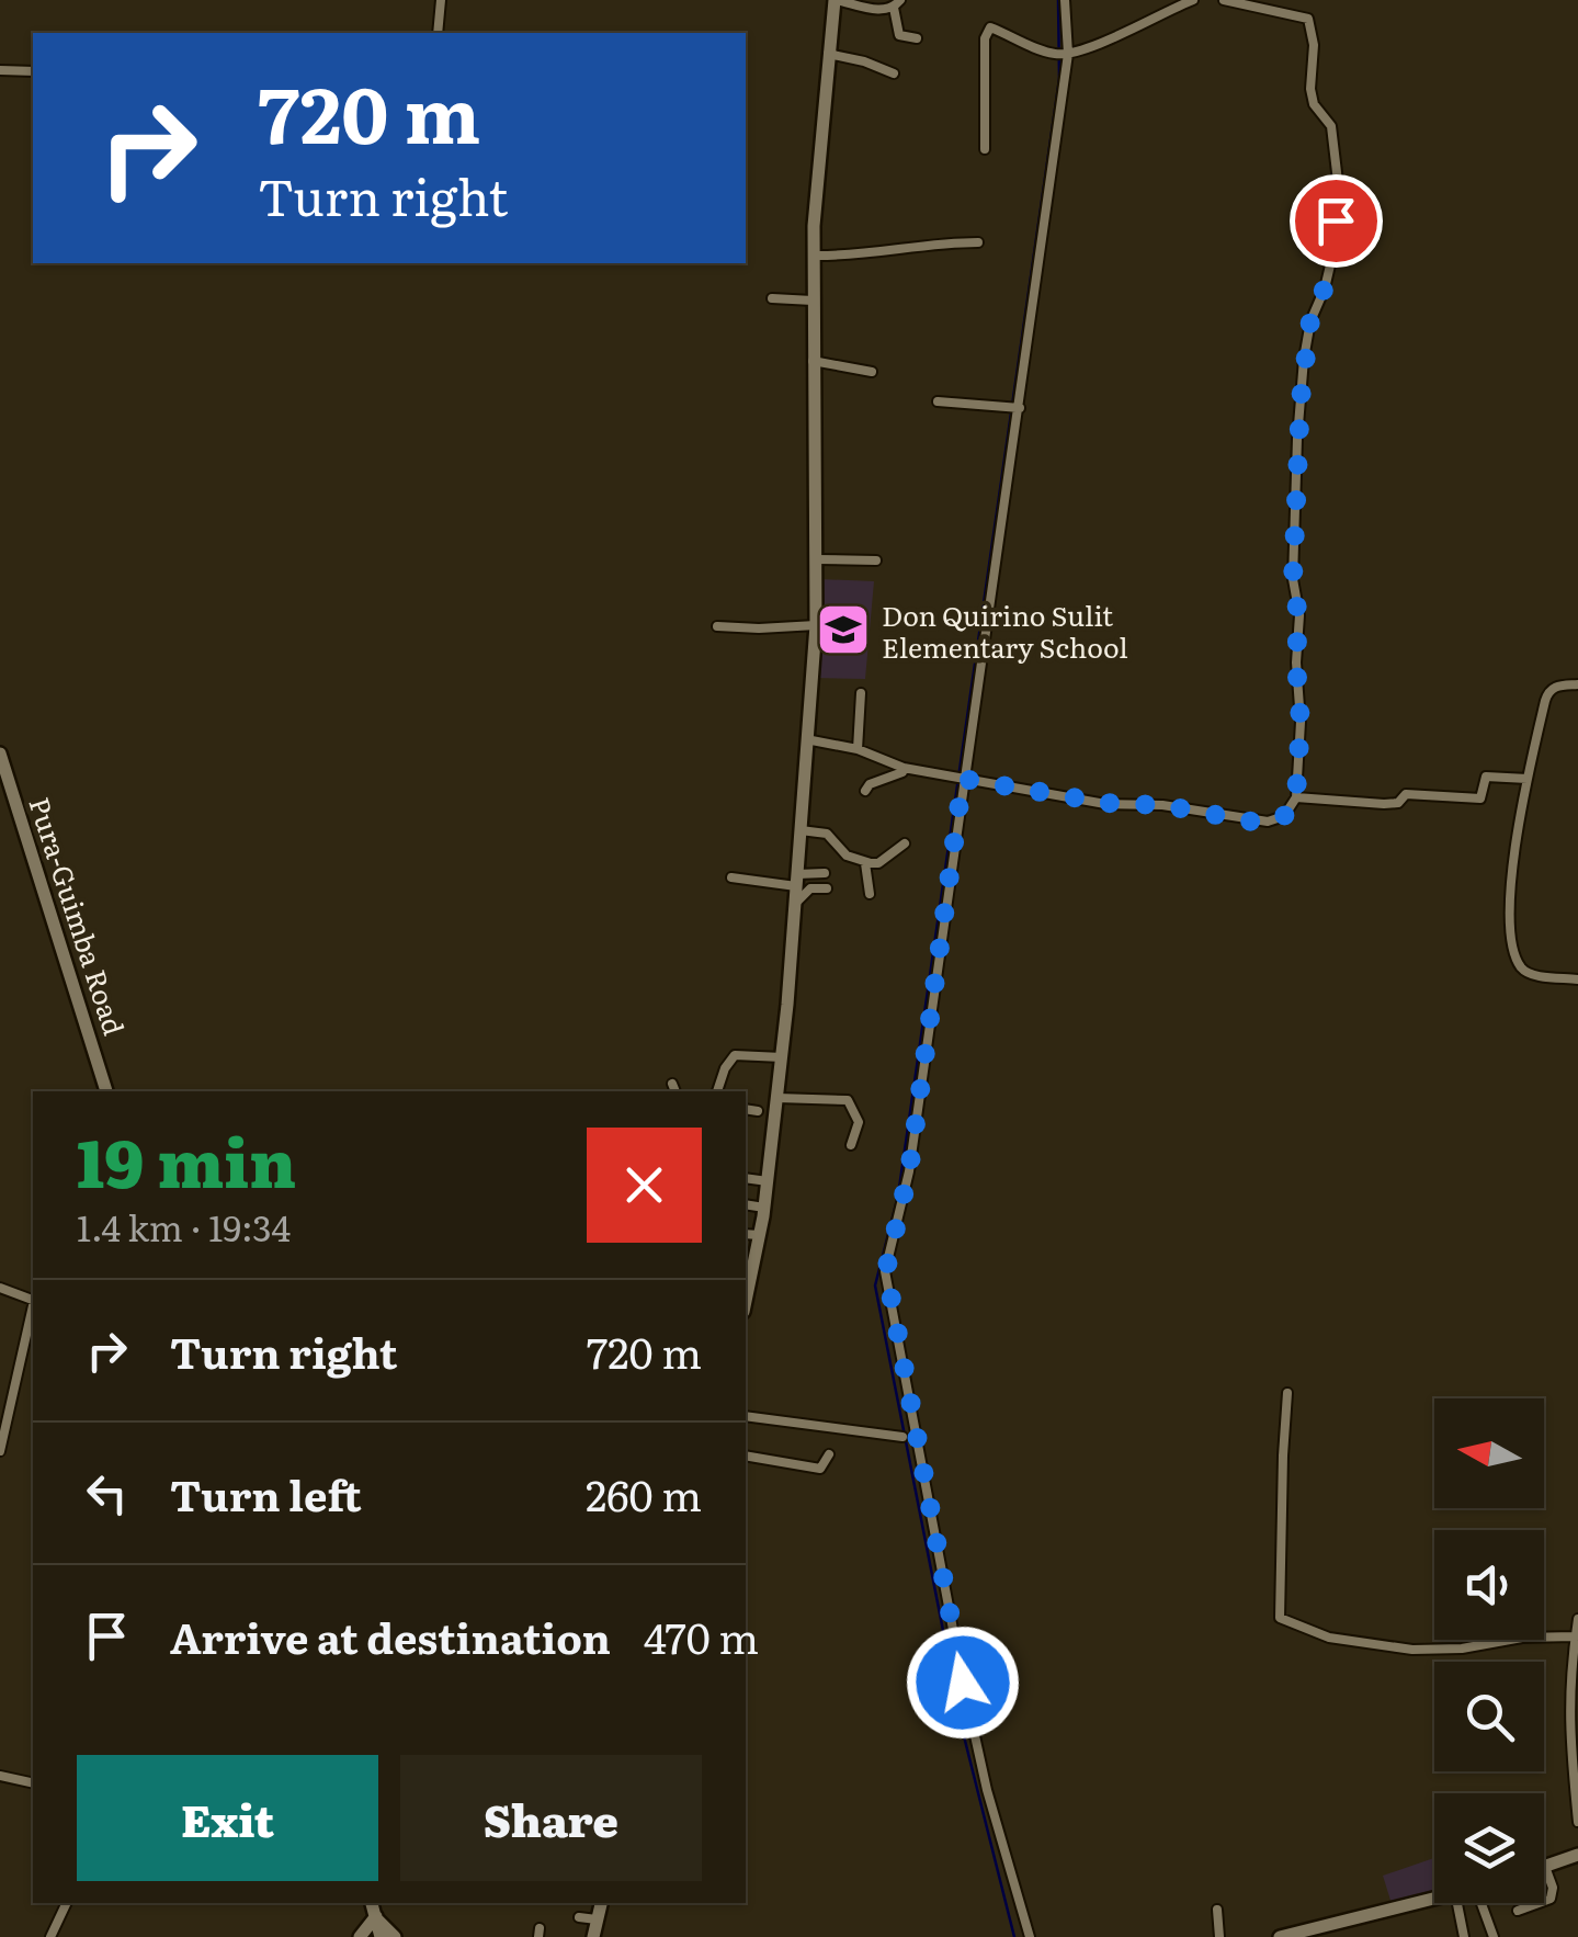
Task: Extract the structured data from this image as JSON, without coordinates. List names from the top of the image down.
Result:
{
  "streets": {
    "street": ["Pura-Guimba Road"]
  },
  "places": {
    "school or university": ["Don Quirino Sulit Elementary School"]
  },
  "north": "left",
  "page": {
    "turn": ["720 m", "Turn right"],
    "heading": ["19 min", "1.4 km · 19:34"],
    "list": [
      {
        "name": "Turn right",
        "value": "720 m"
      },
      {
        "name": "Turn left",
        "value": "260 m"
      },
      {
        "name": "Arrive at destination",
        "value": "470 m"
      }
    ],
    "buttons": ["Exit", "Share"]
  }
}
